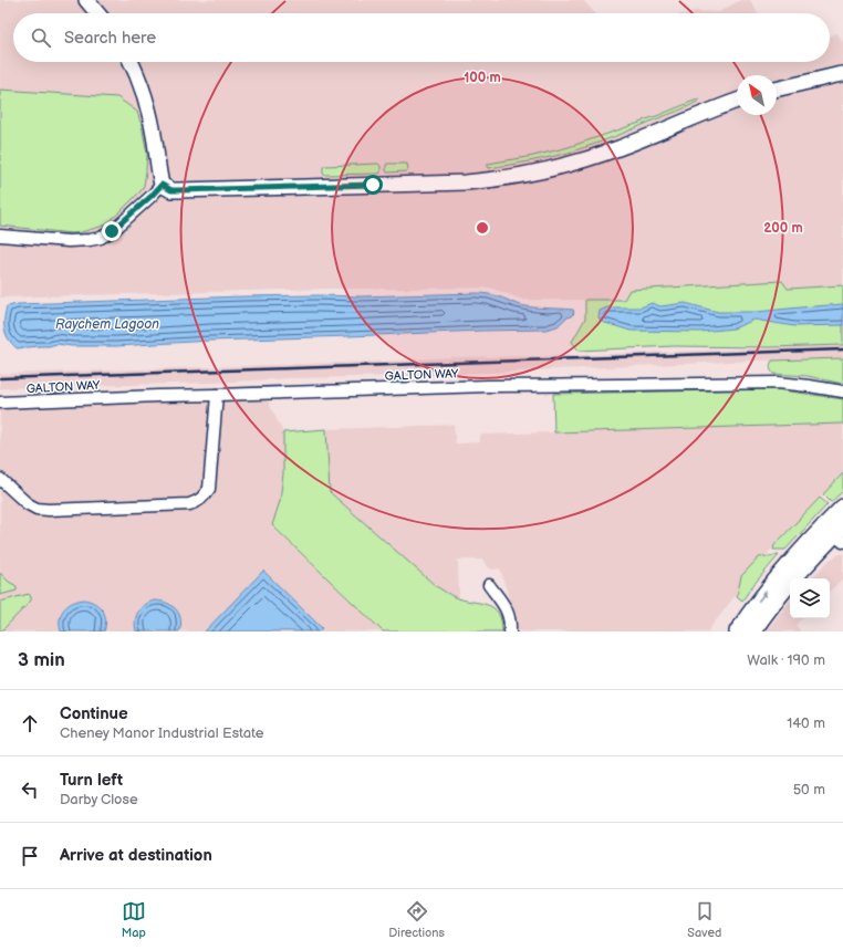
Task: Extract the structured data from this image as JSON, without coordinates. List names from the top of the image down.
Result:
{
  "streets": {
    "street": ["GALTON WAY"]
  },
  "water": ["Raychem Lagoon"],
  "north": "top left",
  "page": {
    "search": "Search here",
    "heading": ["3 min", "Walk · 190 m"],
    "list": [
      ["Continue", "Cheney Manor Industrial Estate", "140 m"],
      ["Turn left", "Darby Close", "50 m"],
      "Arrive at destination"
    ],
    "nav": ["Map", "Directions", "Saved"]
  },
  "rings": ["100 m", "200 m"]
}
